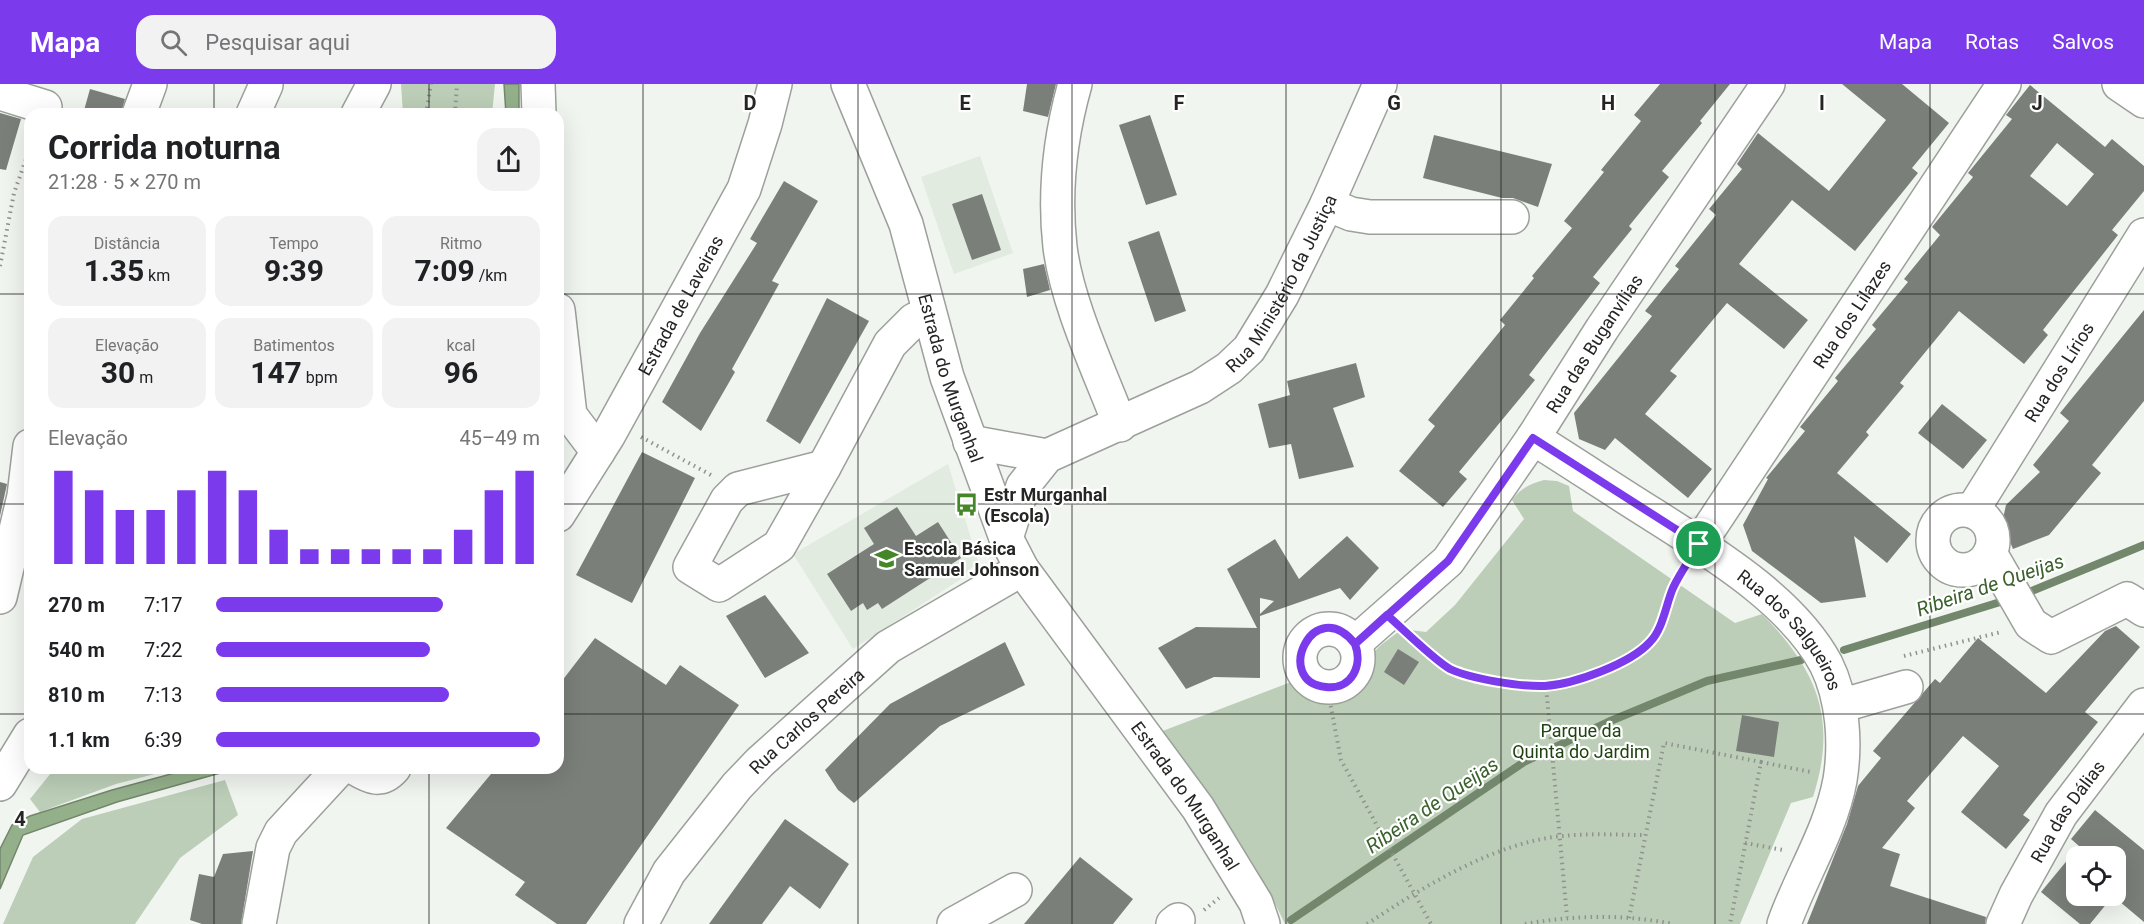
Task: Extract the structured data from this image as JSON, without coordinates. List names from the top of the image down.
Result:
{
  "streets": {
    "street": [
      "Rua Ministério da Justiça",
      "Estrada de Laveiras",
      "Rua dos Lilazes",
      "Rua das Buganvílias",
      "Rua dos Lírios",
      "Estrada do Murganhal",
      "Rua dos Salgueiros",
      "Rua Carlos Pereira",
      "Rua das Dálias"
    ]
  },
  "crossings": [
    ["Rua Ministério da Justiça", "Estrada do Murganhal"],
    ["Rua dos Lilazes", "Rua dos Salgueiros"],
    ["Rua das Buganvílias", "Rua dos Salgueiros"],
    ["Estrada do Murganhal", "Rua Carlos Pereira"]
  ],
  "water": ["Ribeira de Queijas"],
  "parks": ["Parque da Quinta do Jardim"],
  "places": {
    "bus stop": ["Estr Murganhal (Escola)"],
    "school or university": ["Escola Básica Samuel Johnson"]
  },
  "page": {
    "header": "Mapa",
    "search": "Pesquisar aqui",
    "nav": ["Mapa", "Rotas", "Salvos"],
    "heading": ["Corrida noturna", "21:28 · 5 × 270 m"],
    "stats": [
      ["Distância", "1.35 km"],
      ["Tempo", "9:39"],
      ["Ritmo", "7:09 /km"],
      ["Elevação", "30 m"],
      ["Batimentos", "147 bpm"],
      ["kcal", "96"]
    ],
    "chart": ["Elevação", "45–49 m"],
    "list": [
      {
        "name": "270 m",
        "note": "7:17"
      },
      {
        "name": "540 m",
        "note": "7:22"
      },
      {
        "name": "810 m",
        "note": "7:13"
      },
      {
        "name": "1.1 km",
        "note": "6:39"
      }
    ]
  },
  "grid": {
    "columns": [
      "D",
      "E",
      "F",
      "G",
      "H",
      "I",
      "J"
    ],
    "rows": ["4"]
  }
}
